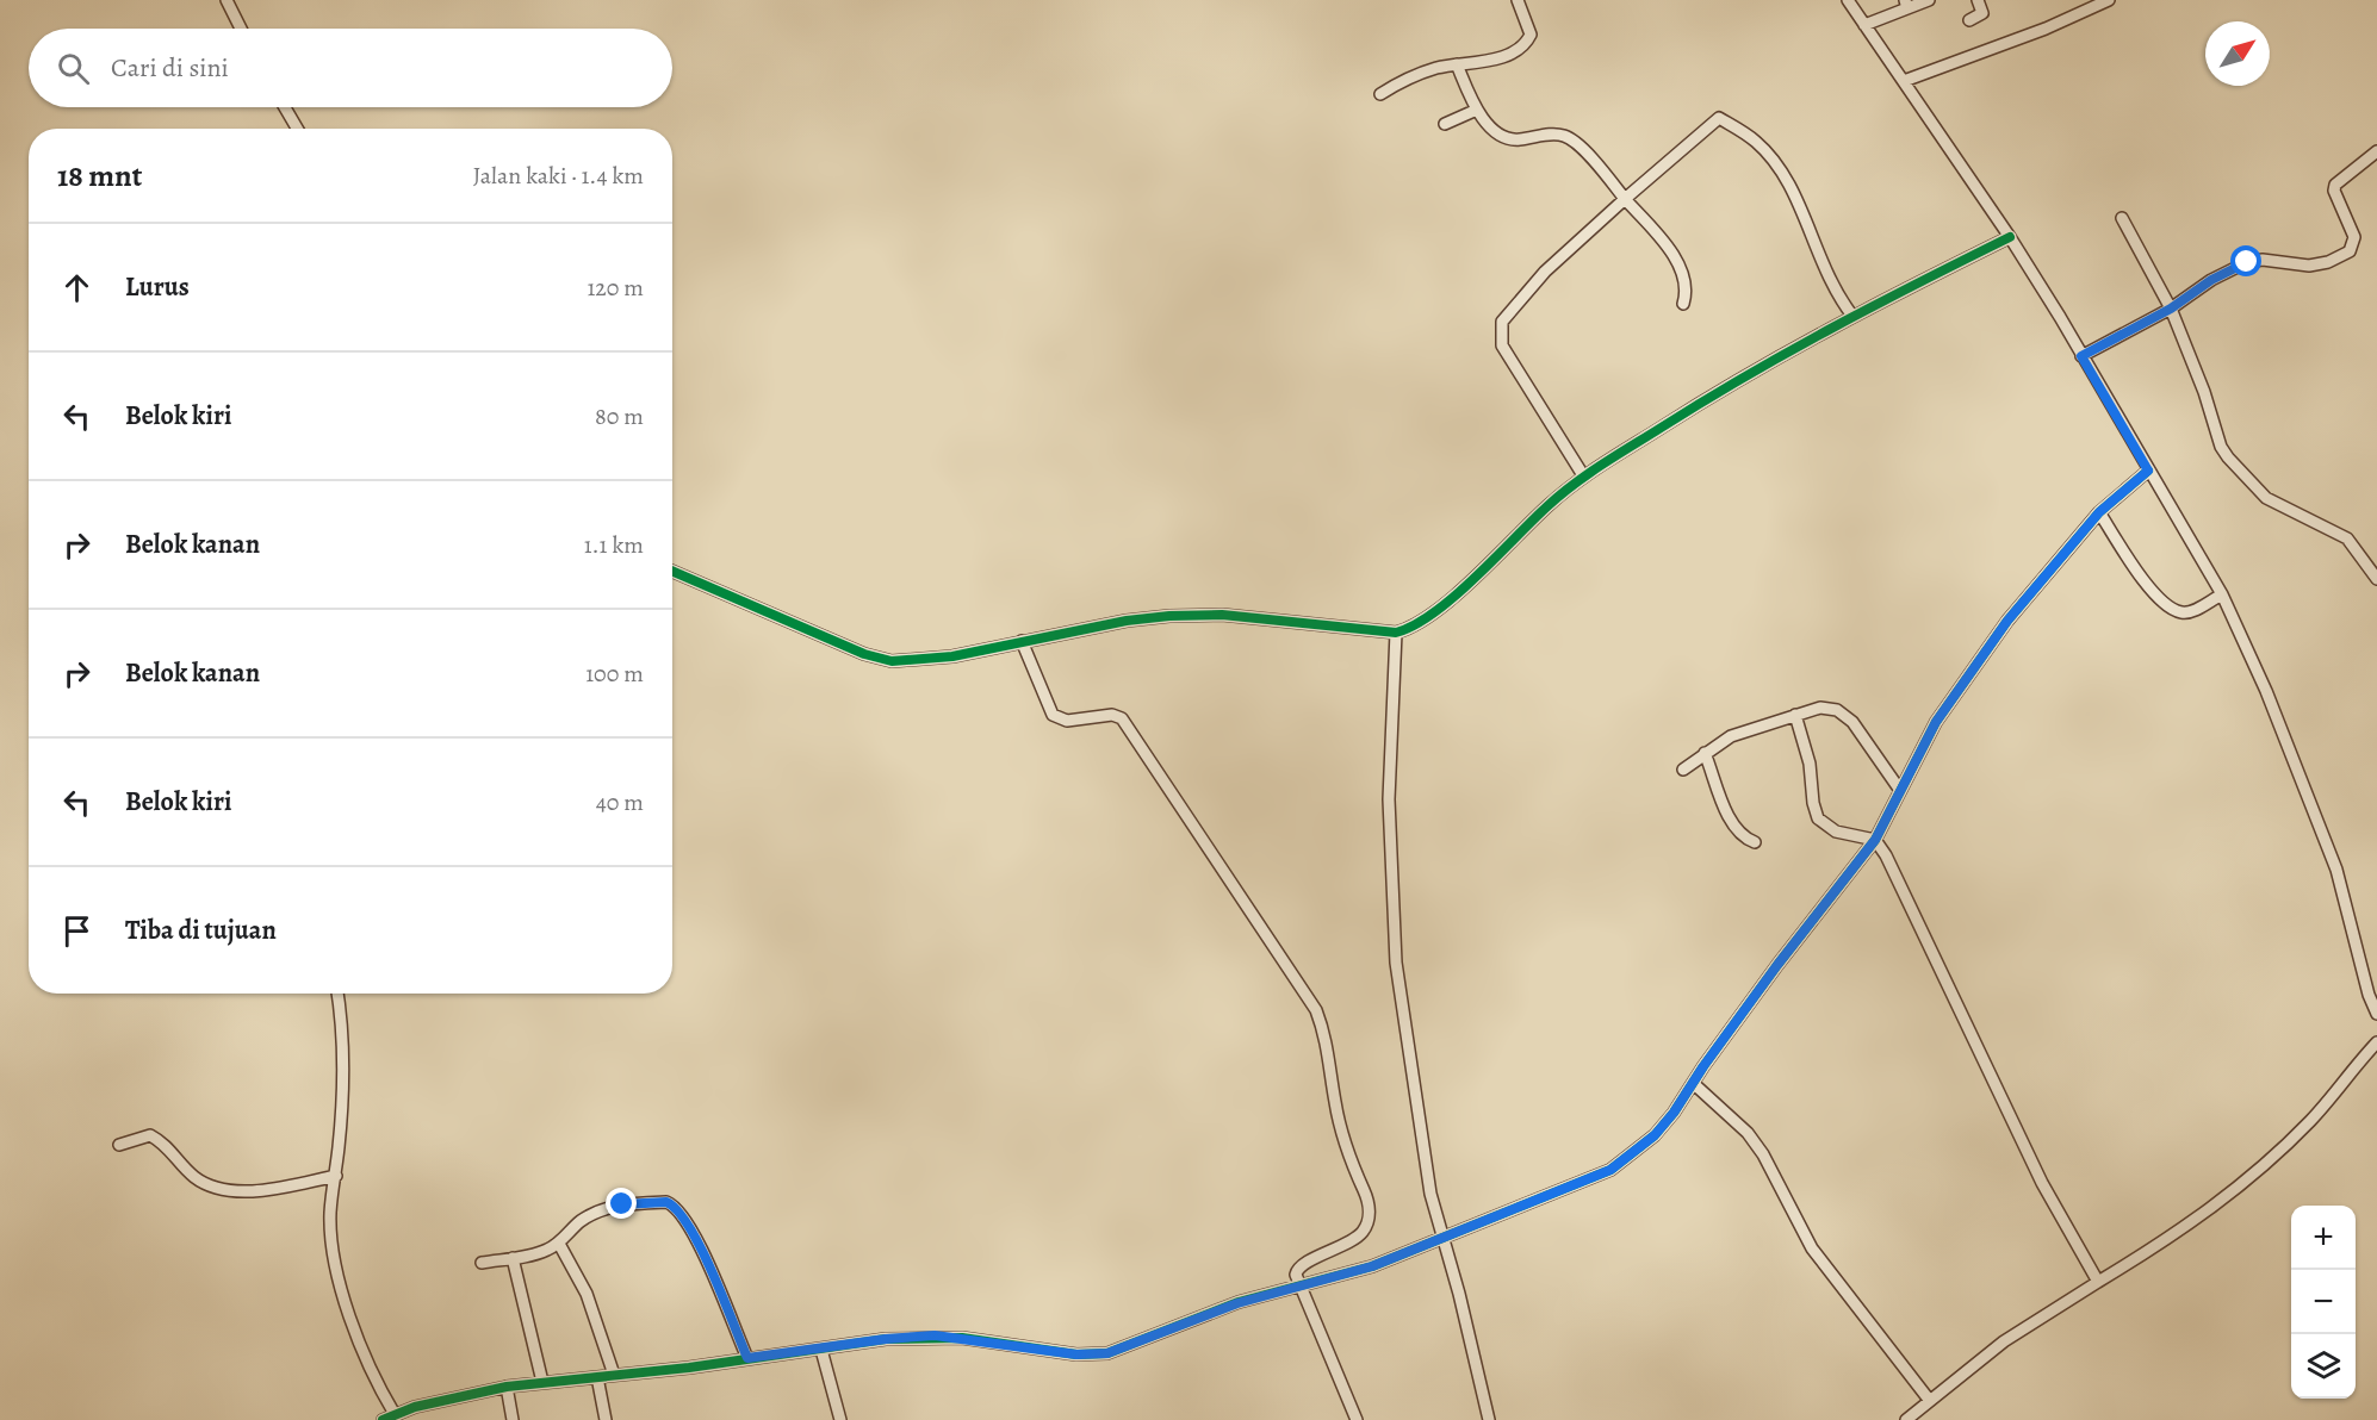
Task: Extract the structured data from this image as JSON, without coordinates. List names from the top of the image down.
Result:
{
  "north": "top right",
  "page": {
    "search": "Cari di sini",
    "heading": ["18 mnt", "Jalan kaki · 1.4 km"],
    "list": [
      ["Lurus", "120 m"],
      ["Belok kiri", "80 m"],
      ["Belok kanan", "1.1 km"],
      ["Belok kanan", "100 m"],
      ["Belok kiri", "40 m"],
      "Tiba di tujuan"
    ],
    "map_buttons": ["+", "−"]
  }
}
